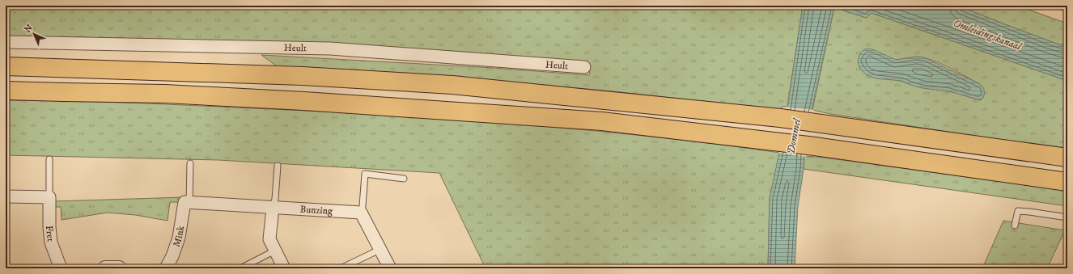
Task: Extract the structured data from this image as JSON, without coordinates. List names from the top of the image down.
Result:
{
  "streets": {
    "street": [
      "Heult",
      "Bunzing",
      "Fret",
      "Mink"
    ]
  },
  "crossings": [
    ["Bunzing", "Mink"]
  ],
  "water": ["Omleidingskanaal", "Dommel"],
  "north": "top left"
}
